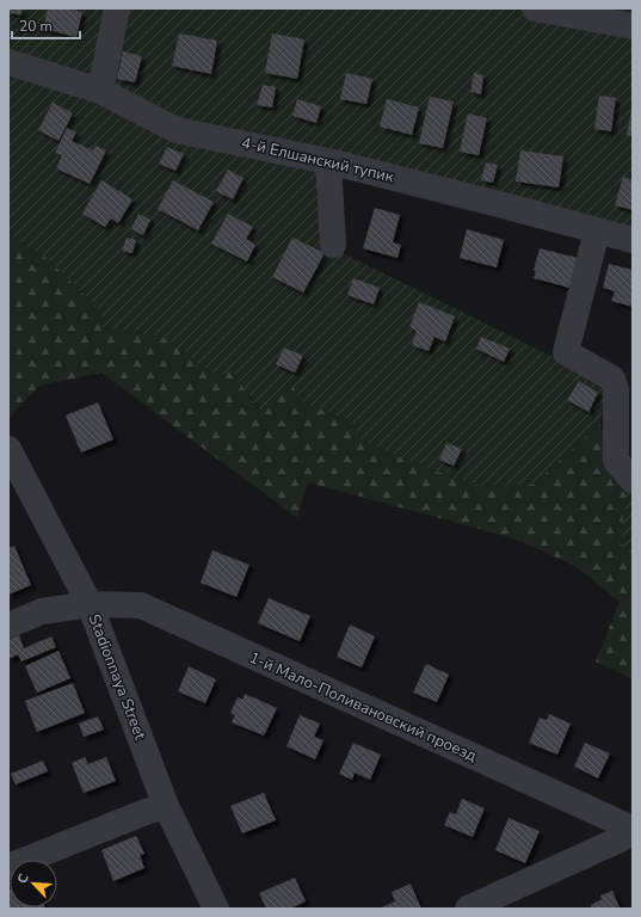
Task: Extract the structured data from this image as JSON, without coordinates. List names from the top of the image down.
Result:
{
  "streets": {
    "street": ["4-й Елшанский тупик", "Stadionnaya Street", "1-й Мало-Поливановский проезд"]
  },
  "crossings": [
    ["Stadionnaya Street", "1-й Мало-Поливановский проезд"]
  ],
  "scale_bar": "20 m",
  "north": "top left"
}
